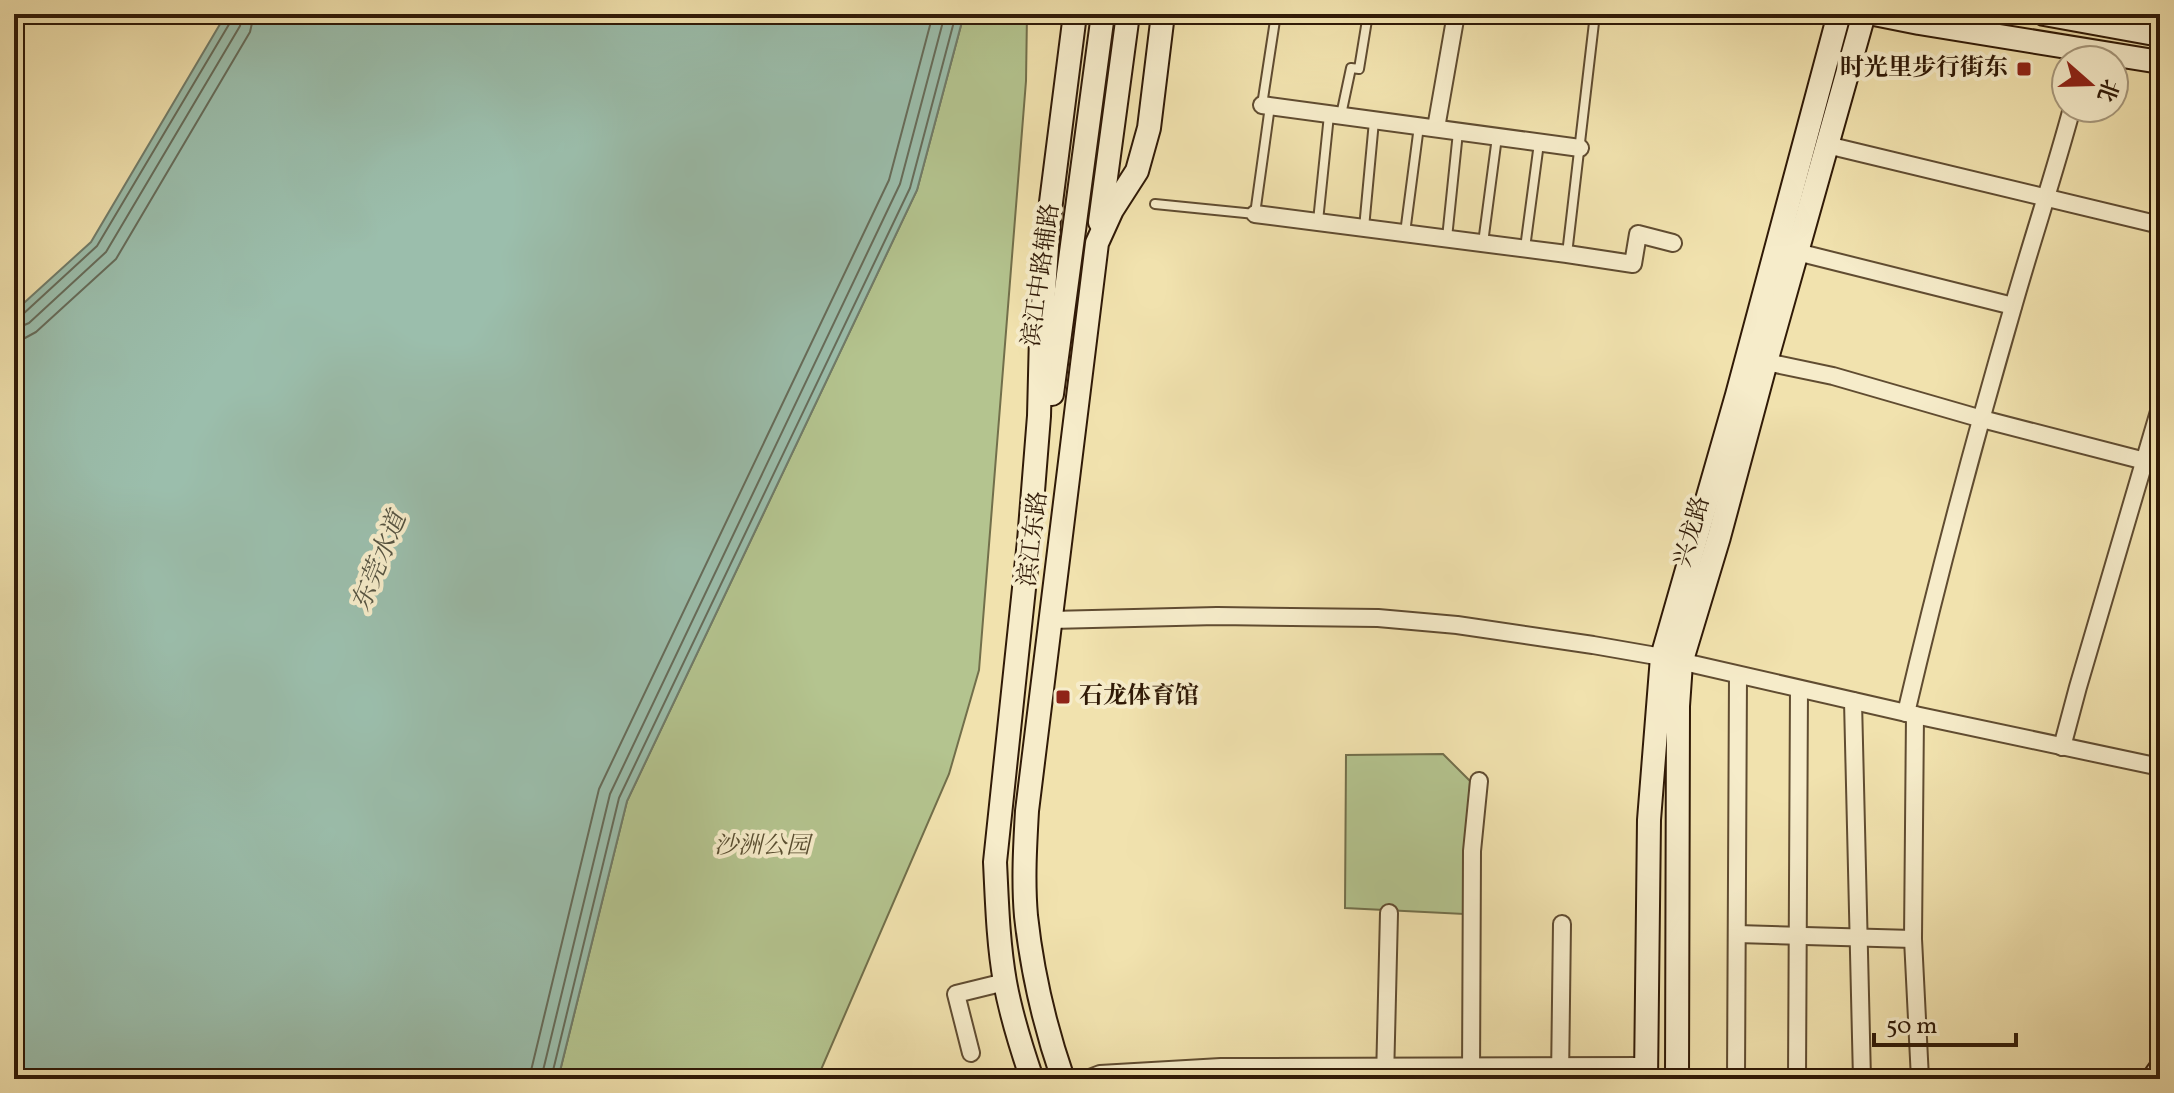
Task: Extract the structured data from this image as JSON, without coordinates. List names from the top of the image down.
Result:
{
  "streets": {
    "main road": ["滨江中路辅路", "兴龙路", "滨江东路"]
  },
  "crossings": [
    ["滨江中路辅路", "滨江东路"]
  ],
  "water": ["东莞水道"],
  "parks": ["沙洲公园"],
  "places": {
    "transit": ["时光里步行街东", "石龙体育馆"]
  },
  "scale_bar": "50 m",
  "north": "right"
}
